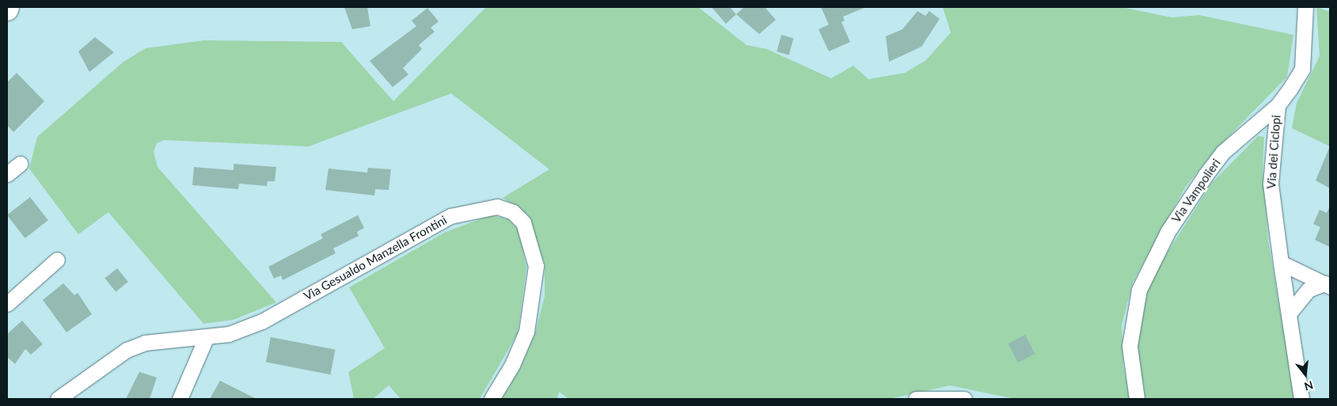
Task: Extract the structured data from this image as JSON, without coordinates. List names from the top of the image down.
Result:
{
  "streets": {
    "street": ["Via dei Ciclopi", "Via Vampolieri", "Via Gesualdo Manzella Frontini"]
  },
  "crossings": [
    ["Via dei Ciclopi", "Via Vampolieri"]
  ],
  "north": "bottom"
}
